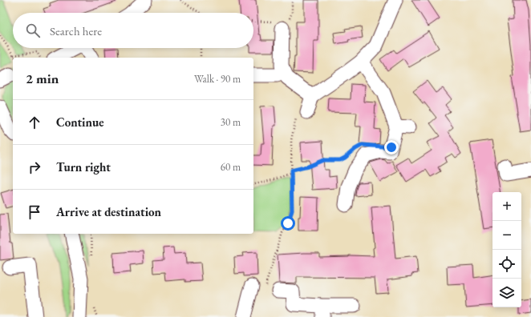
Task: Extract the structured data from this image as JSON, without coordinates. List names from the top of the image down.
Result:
{
  "page": {
    "search": "Search here",
    "heading": ["2 min", "Walk · 90 m"],
    "list": [
      ["Continue", "30 m"],
      ["Turn right", "60 m"],
      "Arrive at destination"
    ],
    "map_buttons": ["+", "−"]
  }
}
